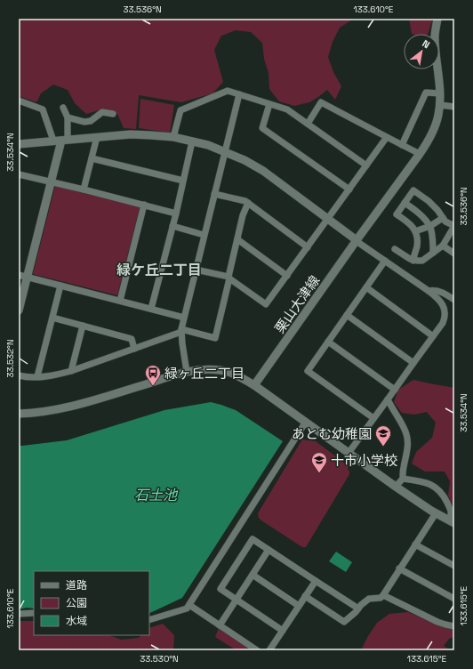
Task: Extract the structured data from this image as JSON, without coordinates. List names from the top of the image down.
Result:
{
  "streets": {
    "street": ["栗山大津線"]
  },
  "districts": ["緑ケ丘二丁目"],
  "water": ["石土池"],
  "places": {
    "bus stop": ["緑ヶ丘二丁目"],
    "school or university": ["あとむ幼稚園", "十市小学校"]
  },
  "legend": ["道路", "公園", "水域"],
  "north": "top right",
  "coordinates": [
    "33.536°N",
    "133.610°E",
    "33.534°N",
    "33.532°N",
    "133.615°E",
    "33.530°N"
  ]
}
